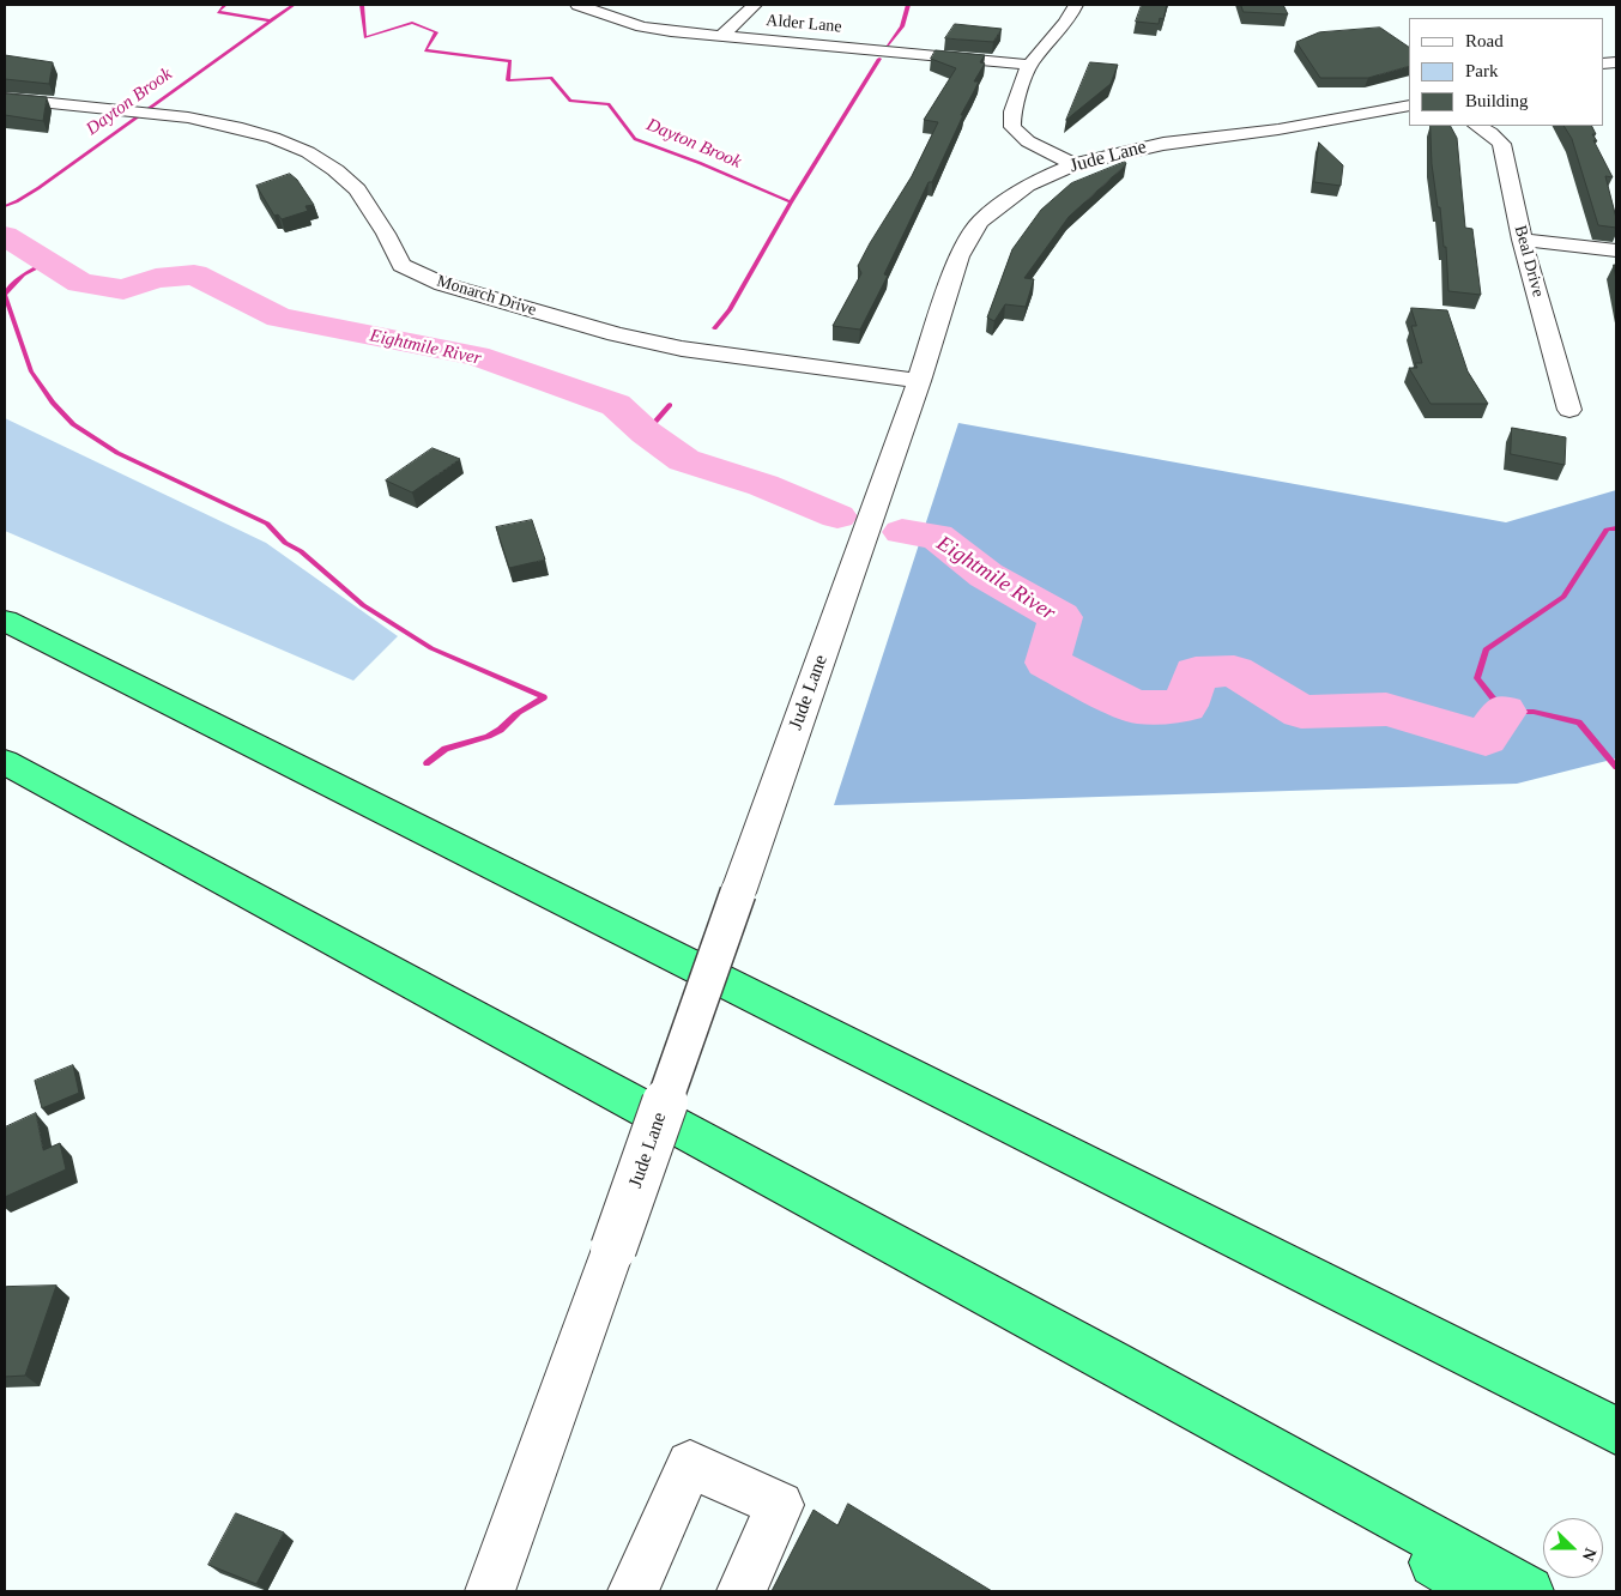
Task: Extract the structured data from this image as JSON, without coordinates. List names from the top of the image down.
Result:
{
  "streets": {
    "street": [
      "Alder Lane",
      "Jude Lane",
      "Beal Drive",
      "Monarch Drive"
    ]
  },
  "crossings": [
    ["Jude Lane", "Monarch Drive"]
  ],
  "water": ["Dayton Brook", "Eightmile River"],
  "legend": ["Road", "Park", "Building"],
  "north": "right"
}
